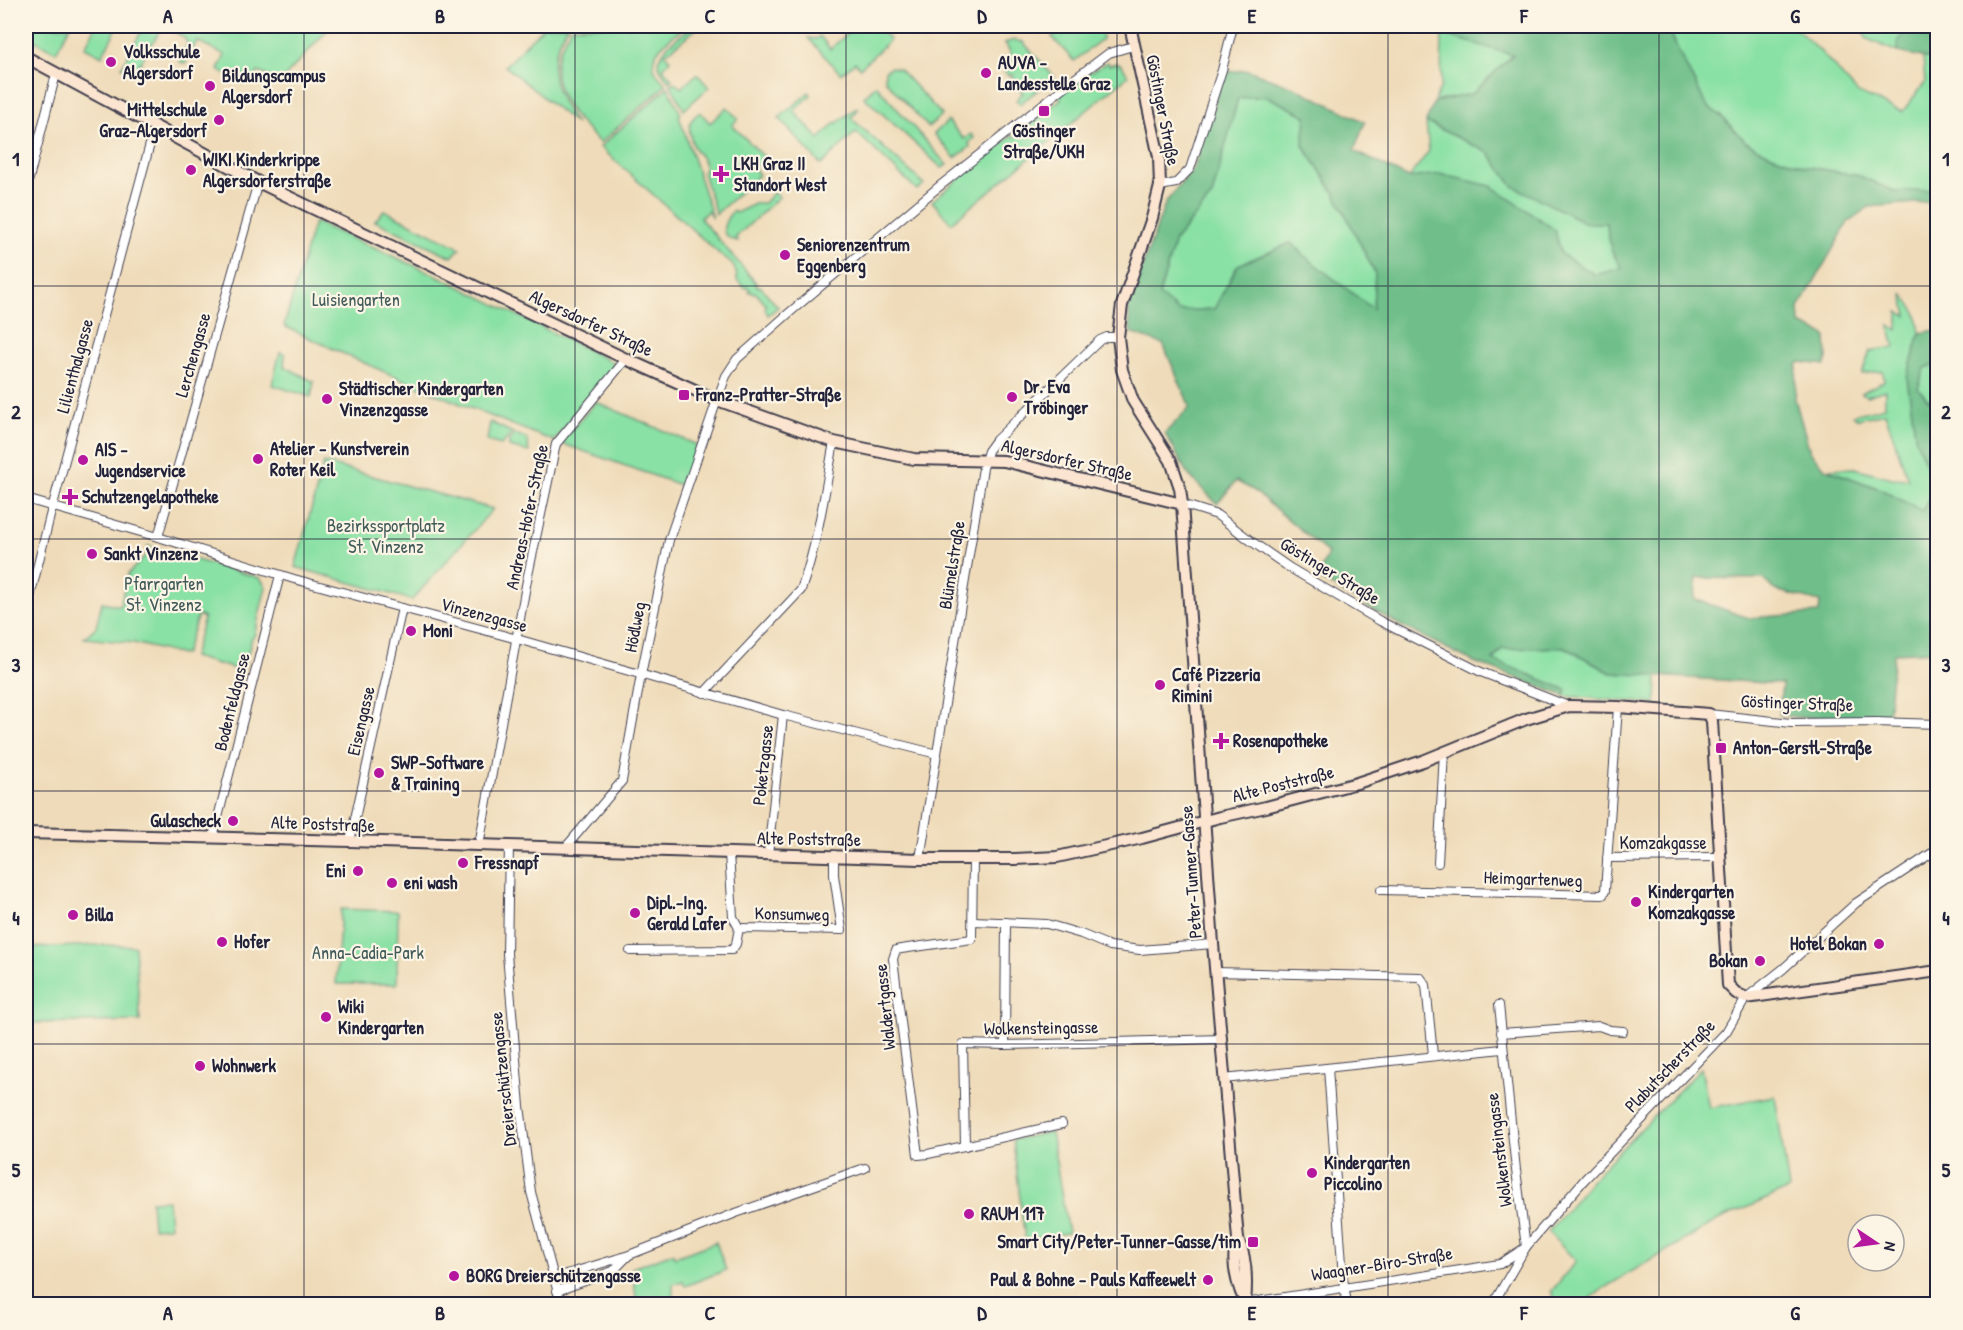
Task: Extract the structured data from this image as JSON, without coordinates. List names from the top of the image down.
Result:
{
  "streets": {
    "main road": [
      "Göstinger Straße",
      "Algersdorfer Straße",
      "Alte Poststraße",
      "Peter-Tunner-Gasse"
    ],
    "street": [
      "Lerchengasse",
      "Lilienthalgasse",
      "Andreas-Hofer-Straße",
      "Blümelstraße",
      "Vinzenzgasse",
      "Hödlweg",
      "Bodenfeldgasse",
      "Eisengasse",
      "Poketzgasse",
      "Komzakgasse",
      "Heimgartenweg",
      "Konsumweg",
      "Waldertgasse",
      "Wolkensteingasse",
      "Plabutscherstraße",
      "Dreierschützengasse",
      "Waagner-Biro-Straße"
    ]
  },
  "crossings": [
    ["Göstinger Straße", "Algersdorfer Straße"],
    ["Göstinger Straße", "Blümelstraße"],
    ["Göstinger Straße", "Hödlweg"],
    ["Göstinger Straße", "Alte Poststraße"],
    ["Göstinger Straße", "Peter-Tunner-Gasse"],
    ["Göstinger Straße", "Heimgartenweg"],
    ["Algersdorfer Straße", "Lerchengasse"],
    ["Algersdorfer Straße", "Lilienthalgasse"],
    ["Algersdorfer Straße", "Andreas-Hofer-Straße"],
    ["Algersdorfer Straße", "Blümelstraße"],
    ["Algersdorfer Straße", "Hödlweg"],
    ["Algersdorfer Straße", "Peter-Tunner-Gasse"],
    ["Lerchengasse", "Vinzenzgasse"],
    ["Lilienthalgasse", "Vinzenzgasse"],
    ["Andreas-Hofer-Straße", "Vinzenzgasse"],
    ["Andreas-Hofer-Straße", "Alte Poststraße"],
    ["Blümelstraße", "Vinzenzgasse"],
    ["Blümelstraße", "Alte Poststraße"],
    ["Vinzenzgasse", "Hödlweg"],
    ["Vinzenzgasse", "Bodenfeldgasse"],
    ["Vinzenzgasse", "Eisengasse"],
    ["Vinzenzgasse", "Poketzgasse"],
    ["Hödlweg", "Alte Poststraße"],
    ["Bodenfeldgasse", "Alte Poststraße"],
    ["Eisengasse", "Alte Poststraße"],
    ["Poketzgasse", "Alte Poststraße"],
    ["Alte Poststraße", "Peter-Tunner-Gasse"],
    ["Alte Poststraße", "Konsumweg"],
    ["Alte Poststraße", "Dreierschützengasse"],
    ["Komzakgasse", "Heimgartenweg"],
    ["Peter-Tunner-Gasse", "Wolkensteingasse"],
    ["Peter-Tunner-Gasse", "Waagner-Biro-Straße"],
    ["Waldertgasse", "Wolkensteingasse"],
    ["Wolkensteingasse", "Plabutscherstraße"],
    ["Wolkensteingasse", "Waagner-Biro-Straße"],
    ["Plabutscherstraße", "Waagner-Biro-Straße"]
  ],
  "parks": [
    "Luisiengarten",
    "Bezirkssportplatz St. Vinzenz",
    "Pfarrgarten St. Vinzenz",
    "Anna-Cadia-Park"
  ],
  "places": {
    "other": [
      "Volksschule Algersdorf",
      "AUVA - Landesstelle Graz",
      "Bildungscampus Algersdorf",
      "Mittelschule Graz-Algersdorf",
      "WIKI Kinderkrippe Algersdorferstraße",
      "Seniorenzentrum Eggenberg",
      "Dr. Eva Tröbinger",
      "Städtischer Kindergarten Vinzenzgasse",
      "Atelier - Kunstverein Roter Keil",
      "AIS - Jugendservice",
      "Sankt Vinzenz",
      "Moni",
      "Café Pizzeria Rimini",
      "SWP-Software & Training",
      "Gulascheck",
      "Fressnapf",
      "Eni",
      "eni wash",
      "Kindergarten Komzakgasse",
      "Dipl.-Ing. Gerald Lafer",
      "Billa",
      "Hofer",
      "Hotel Bokan",
      "Bokan",
      "Wiki Kindergarten",
      "Wohnwerk",
      "Kindergarten Piccolino",
      "RAUM 117",
      "BORG Dreierschützengasse",
      "Paul & Bohne - Pauls Kaffeewelt"
    ],
    "transit": [
      "Göstinger Straße/UKH",
      "Franz-Pratter-Straße",
      "Anton-Gerstl-Straße",
      "Smart City/Peter-Tunner-Gasse/tim"
    ],
    "health": ["LKH Graz II Standort West", "Schutzengelapotheke", "Rosenapotheke"]
  },
  "north": "right",
  "grid": {
    "columns": [
      "A",
      "B",
      "C",
      "D",
      "E",
      "F",
      "G"
    ],
    "rows": [
      "1",
      "2",
      "3",
      "4",
      "5"
    ]
  }
}
